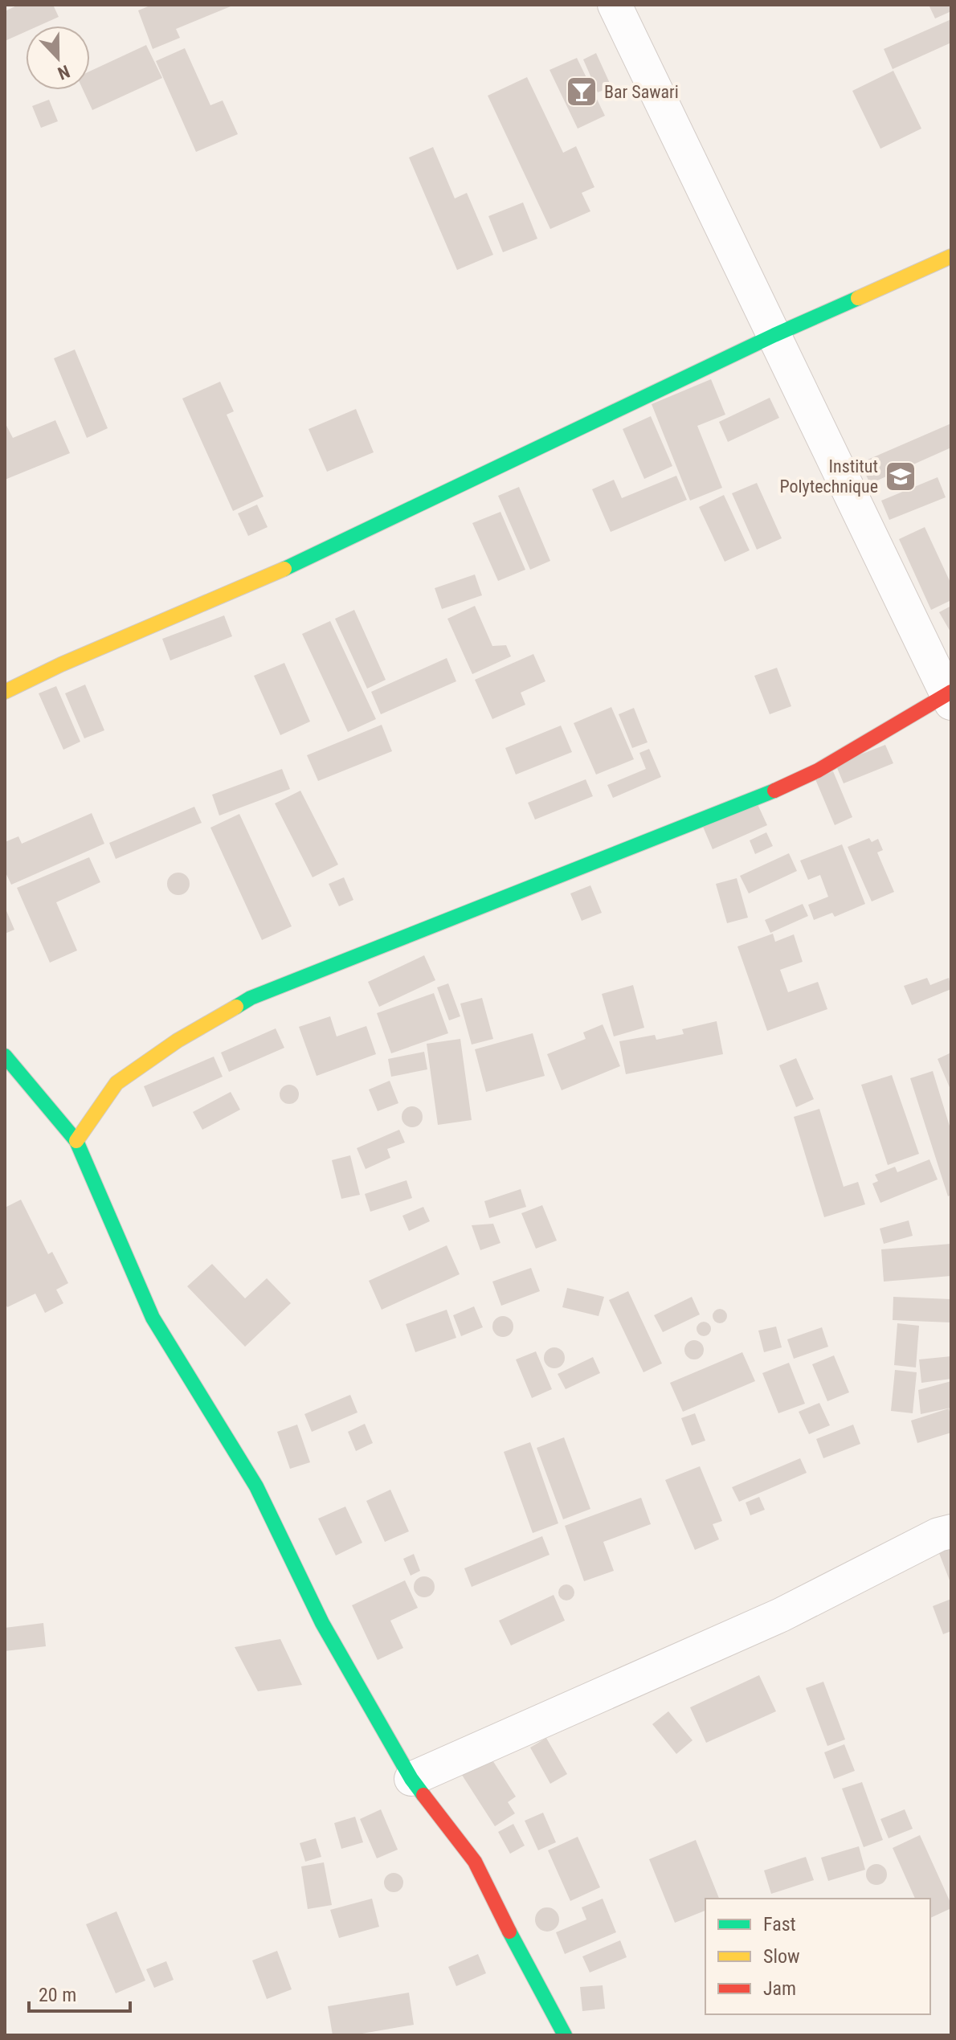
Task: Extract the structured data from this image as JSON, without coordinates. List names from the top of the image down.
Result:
{
  "places": {
    "bar": ["Bar Sawari"],
    "school or university": ["Institut Polytechnique"]
  },
  "legend": ["Fast", "Slow", "Jam"],
  "scale_bar": "20 m",
  "north": "bottom"
}
